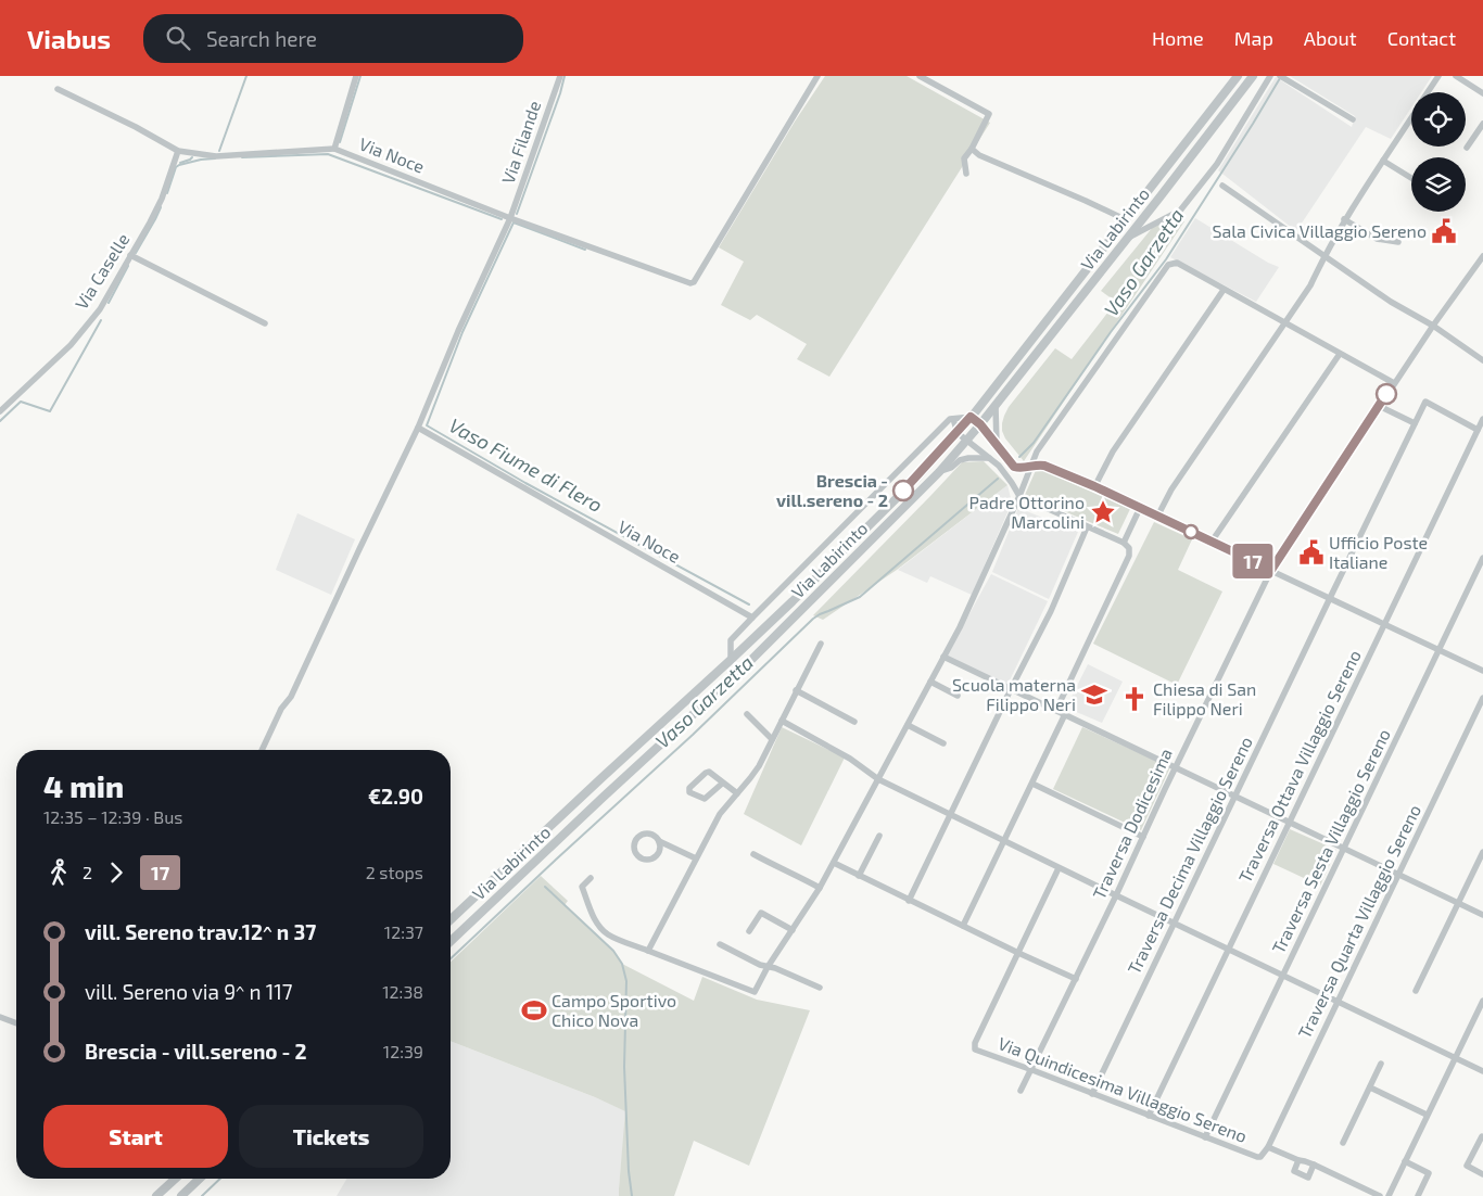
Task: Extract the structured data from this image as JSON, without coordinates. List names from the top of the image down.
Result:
{
  "streets": {
    "street": [
      "Via Filande",
      "Via Noce",
      "Via Labirinto",
      "Via Caselle",
      "Traversa Ottava Villaggio Sereno",
      "Traversa Dodicesima",
      "Traversa Sesta Villaggio Sereno",
      "Traversa Decima Villaggio Sereno",
      "Traversa Quarta Villaggio Sereno",
      "Via Quindicesima Villaggio Sereno"
    ]
  },
  "crossings": [
    ["Via Filande", "Via Noce"],
    ["Via Noce", "Via Labirinto"],
    ["Traversa Ottava Villaggio Sereno", "Traversa Decima Villaggio Sereno"],
    ["Traversa Ottava Villaggio Sereno", "Via Quindicesima Villaggio Sereno"],
    ["Traversa Dodicesima", "Via Quindicesima Villaggio Sereno"],
    ["Traversa Sesta Villaggio Sereno", "Via Quindicesima Villaggio Sereno"],
    ["Traversa Decima Villaggio Sereno", "Via Quindicesima Villaggio Sereno"],
    ["Traversa Quarta Villaggio Sereno", "Via Quindicesima Villaggio Sereno"]
  ],
  "water": ["Vaso Garzetta", "Vaso Fiume di Flero"],
  "places": {
    "public building": ["Sala Civica Villaggio Sereno", "Ufficio Poste Italiane"],
    "other": ["Brescia - vill.sereno - 2"],
    "place": ["Padre Ottorino Marcolini"],
    "school or university": ["Scuola materna Filippo Neri"],
    "church": ["Chiesa di San Filippo Neri"],
    "sports": ["Campo Sportivo Chico Nova"]
  },
  "lines": ["bus line 17"],
  "page": {
    "header": "Viabus",
    "search": "Search here",
    "nav": [
      "Home",
      "Map",
      "About",
      "Contact"
    ],
    "on_map": "17",
    "heading": ["4 min", "12:35 – 12:39 · Bus", "€2.90"],
    "legs": ["2", "17", "2 stops"],
    "list": [
      {
        "name": "vill. Sereno trav.12^ n 37",
        "value": "12:37"
      },
      {
        "name": "vill. Sereno via 9^ n 117",
        "value": "12:38"
      },
      {
        "name": "Brescia - vill.sereno - 2",
        "value": "12:39"
      }
    ],
    "buttons": ["Start", "Tickets"]
  }
}
